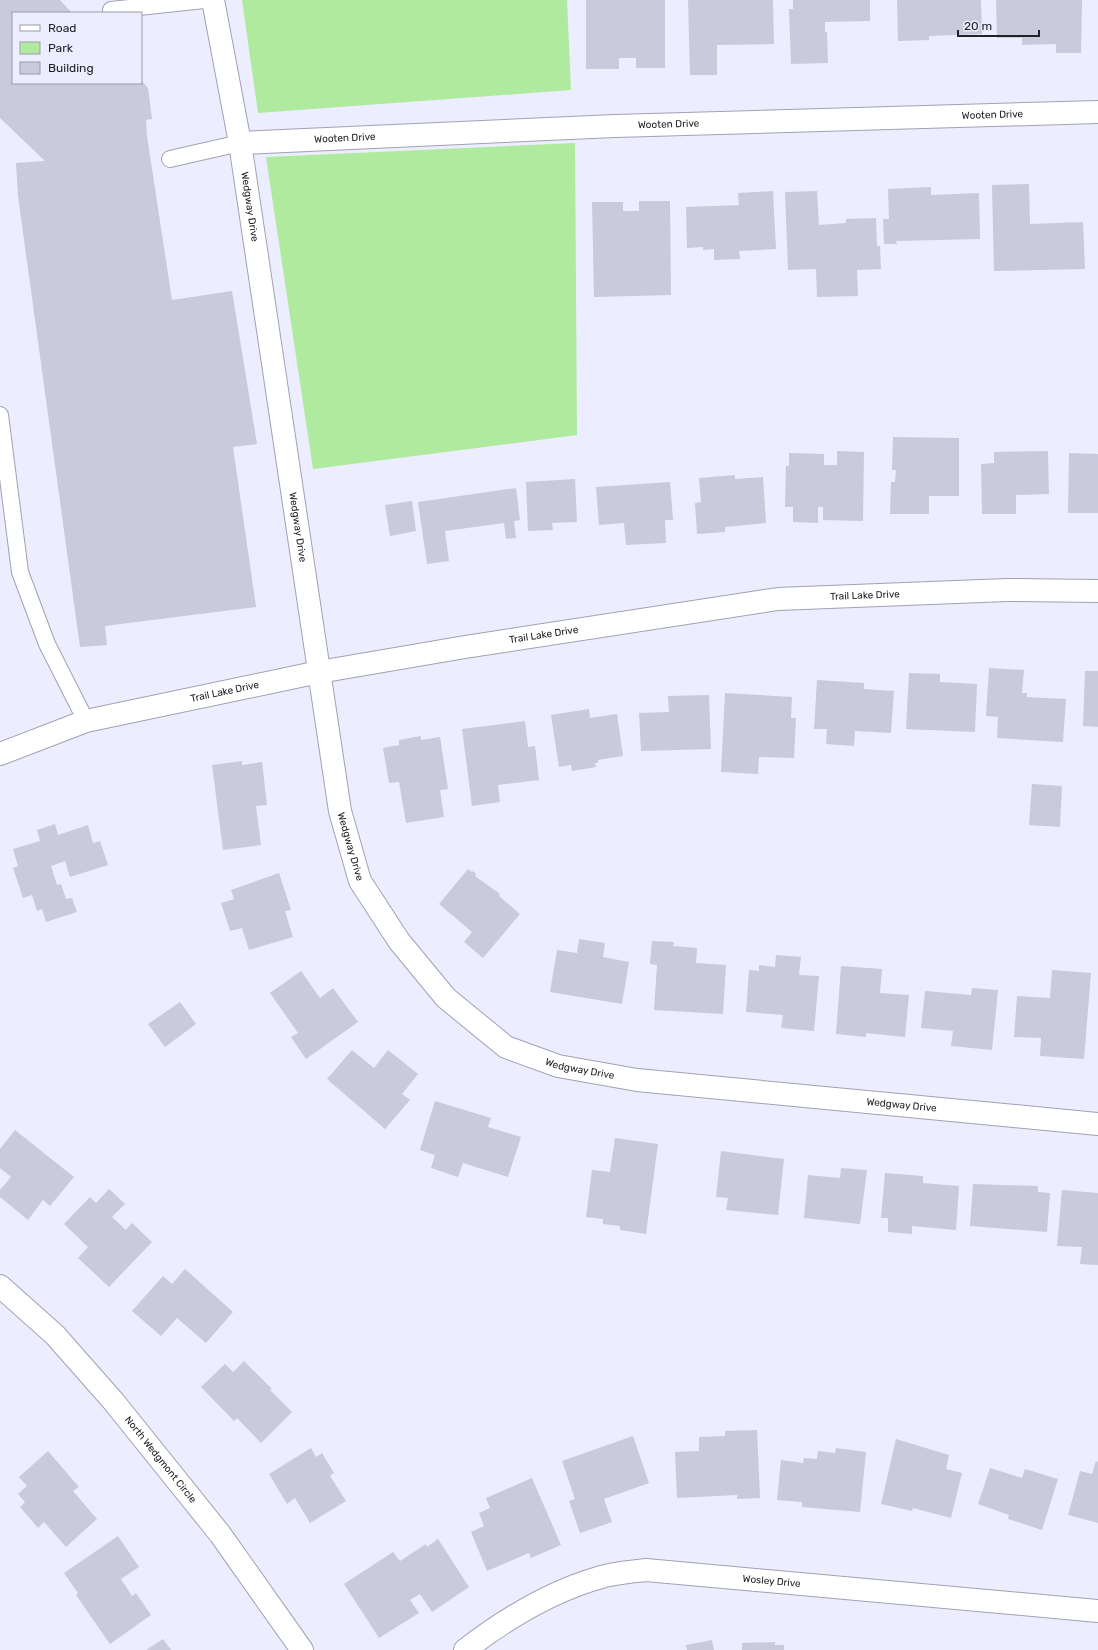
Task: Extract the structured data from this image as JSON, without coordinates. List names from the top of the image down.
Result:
{
  "streets": {
    "street": [
      "Wooten Drive",
      "Wedgway Drive",
      "Trail Lake Drive",
      "North Wedgmont Circle",
      "Wosley Drive"
    ]
  },
  "crossings": [
    ["Wooten Drive", "Wedgway Drive"],
    ["Wedgway Drive", "Trail Lake Drive"]
  ],
  "legend": ["Road", "Park", "Building"],
  "scale_bar": "20 m"
}
